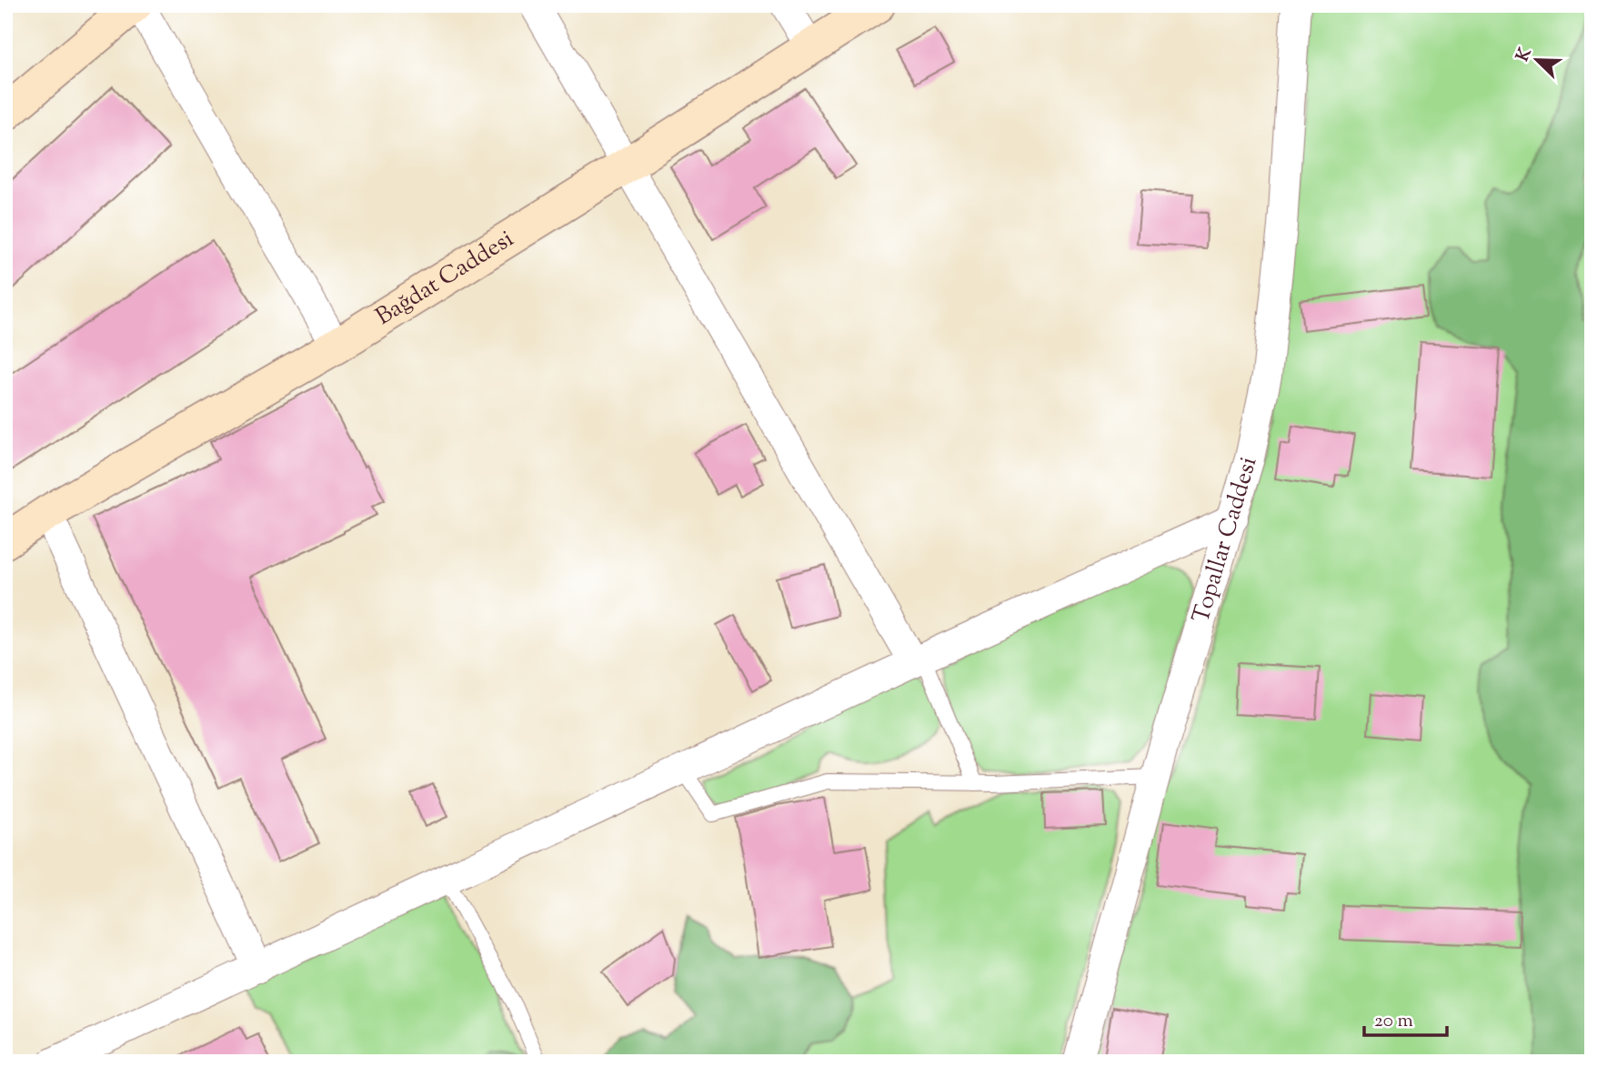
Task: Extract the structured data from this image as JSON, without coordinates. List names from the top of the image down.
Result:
{
  "streets": {
    "main road": ["Bağdat Caddesi"],
    "street": ["Topallar Caddesi"]
  },
  "scale_bar": "20 m",
  "north": "top left"
}
